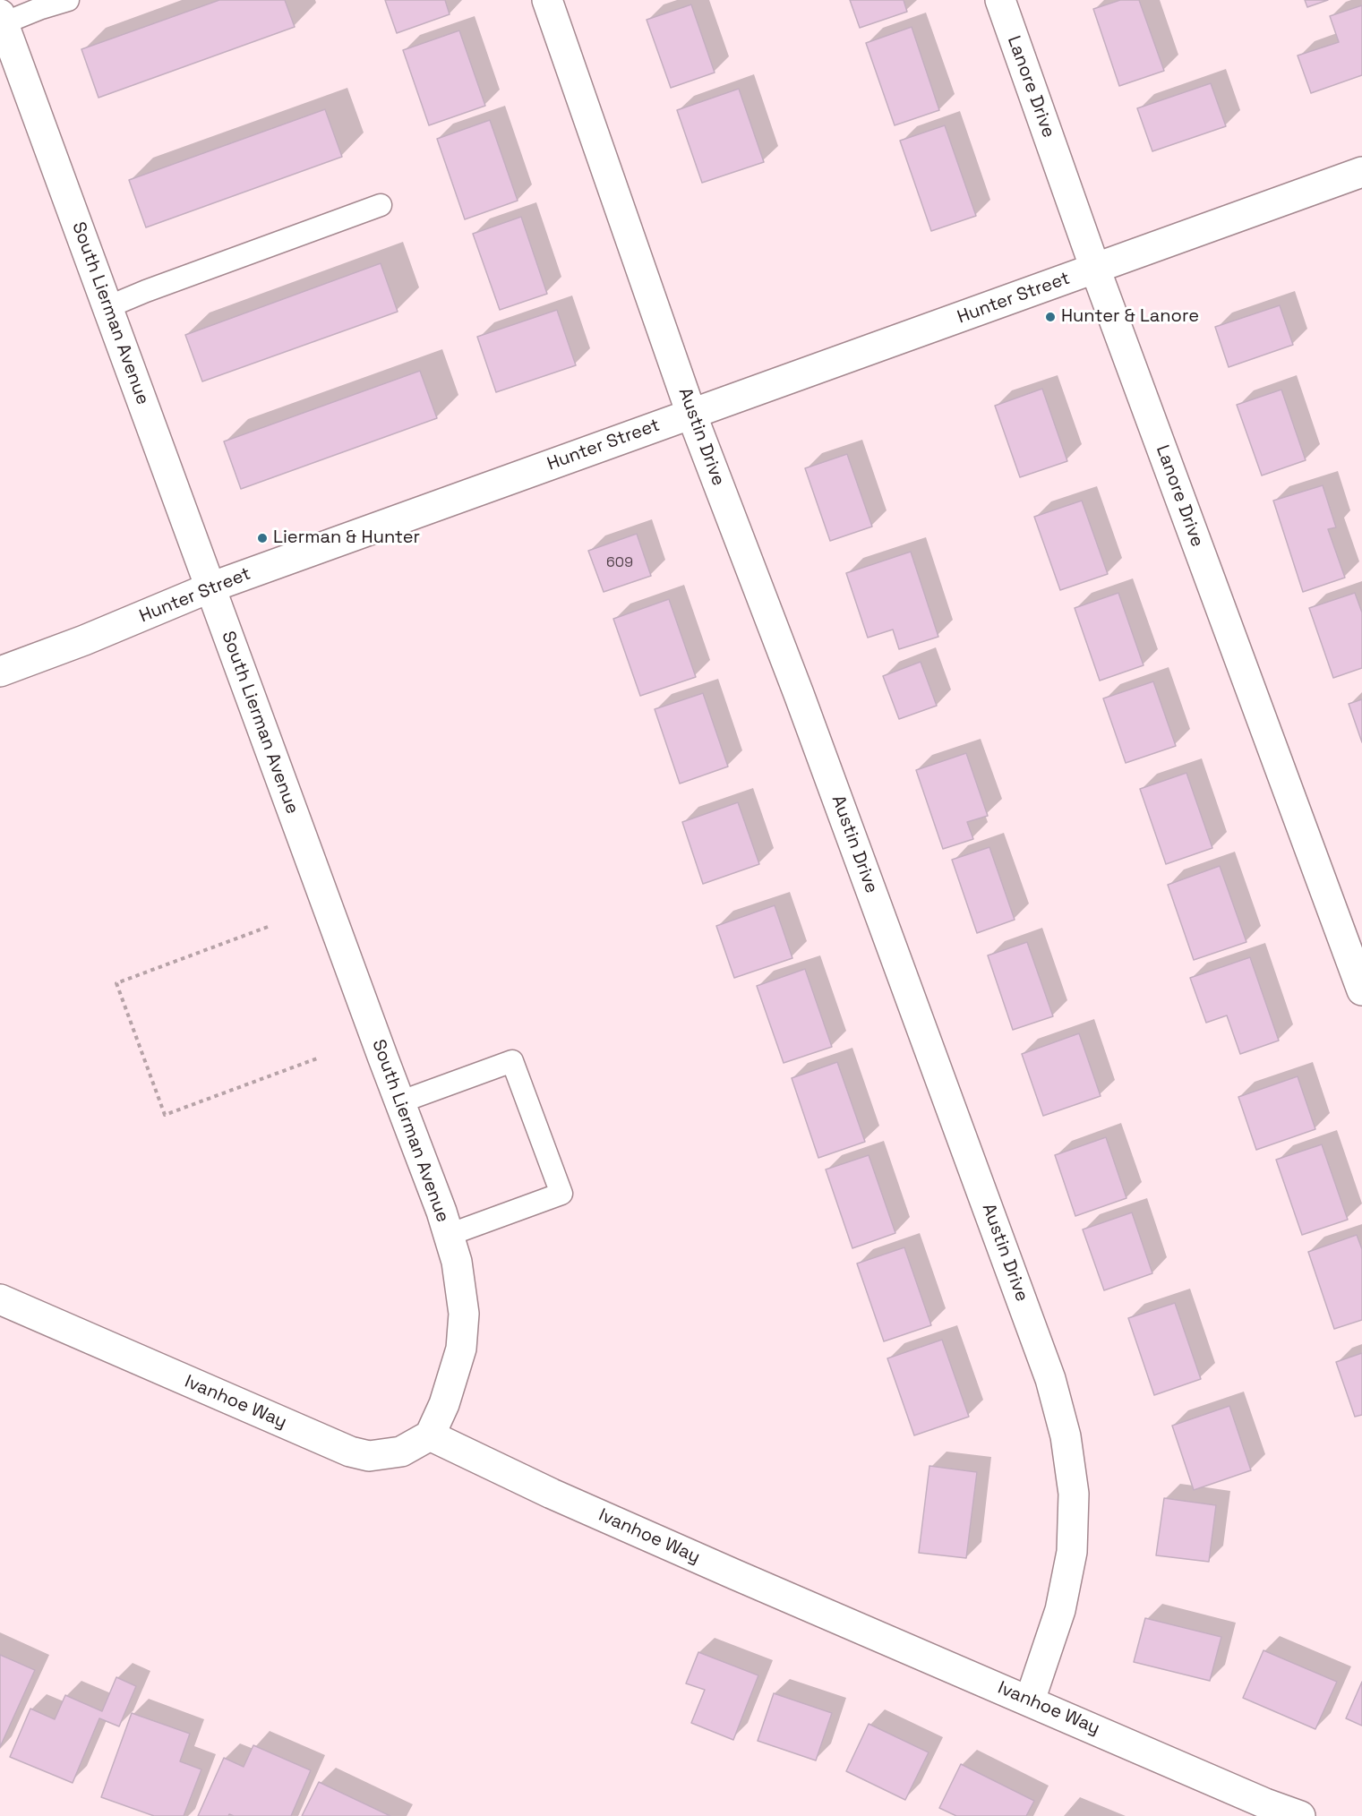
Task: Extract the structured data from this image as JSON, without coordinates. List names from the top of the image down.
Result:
{
  "streets": {
    "street": [
      "Lanore Drive",
      "Hunter Street",
      "South Lierman Avenue",
      "Austin Drive",
      "Ivanhoe Way"
    ]
  },
  "crossings": [
    ["Lanore Drive", "Hunter Street"],
    ["Hunter Street", "South Lierman Avenue"],
    ["Hunter Street", "Austin Drive"],
    ["South Lierman Avenue", "Ivanhoe Way"],
    ["Austin Drive", "Ivanhoe Way"]
  ],
  "places": ["Hunter & Lanore", "Lierman & Hunter"],
  "house_numbers": ["609"]
}
